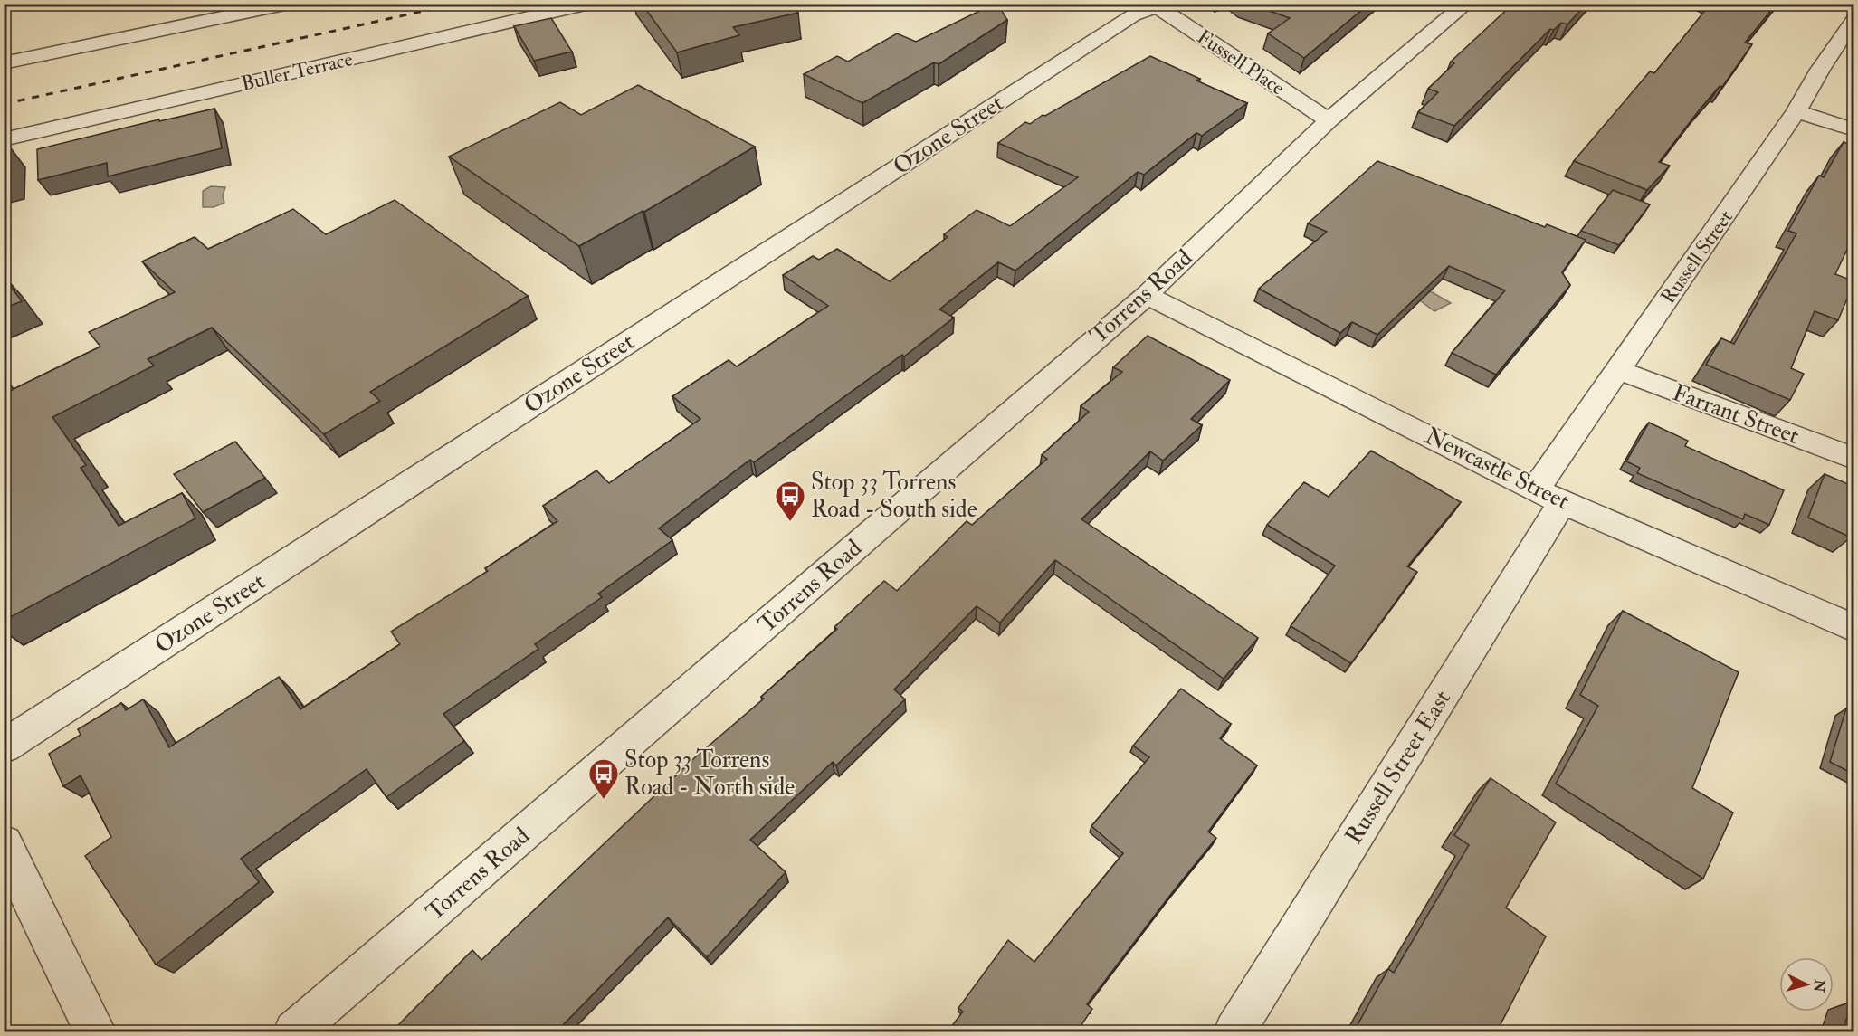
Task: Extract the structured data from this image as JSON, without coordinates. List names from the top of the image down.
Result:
{
  "streets": {
    "street": [
      "Fussell Place",
      "Buller Terrace",
      "Ozone Street",
      "Russell Street",
      "Torrens Road",
      "Farrant Street",
      "Newcastle Street",
      "Russell Street East"
    ]
  },
  "crossings": [
    ["Fussell Place", "Ozone Street"],
    ["Fussell Place", "Torrens Road"],
    ["Russell Street", "Farrant Street"],
    ["Russell Street", "Newcastle Street"],
    ["Russell Street", "Russell Street East"],
    ["Torrens Road", "Newcastle Street"],
    ["Newcastle Street", "Russell Street East"]
  ],
  "places": {
    "bus stop": ["Stop 33 Torrens Road - South side", "Stop 33 Torrens Road - North side"]
  },
  "north": "right"
}
